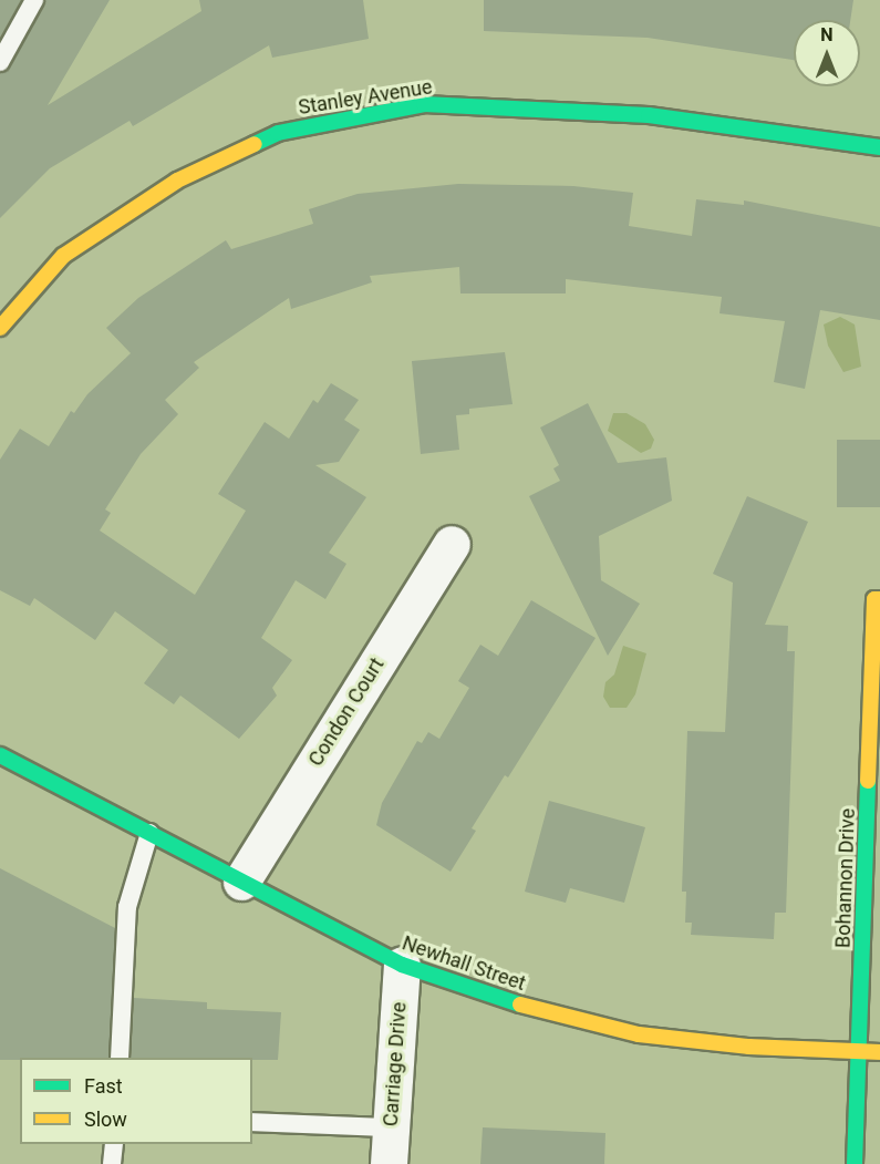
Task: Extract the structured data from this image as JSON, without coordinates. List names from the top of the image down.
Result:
{
  "streets": {
    "street": [
      "Stanley Avenue",
      "Condon Court",
      "Bohannon Drive",
      "Newhall Street",
      "Carriage Drive"
    ]
  },
  "crossings": [
    ["Condon Court", "Newhall Street"],
    ["Bohannon Drive", "Newhall Street"],
    ["Newhall Street", "Carriage Drive"]
  ],
  "legend": ["Fast", "Slow"],
  "north": "top"
}
